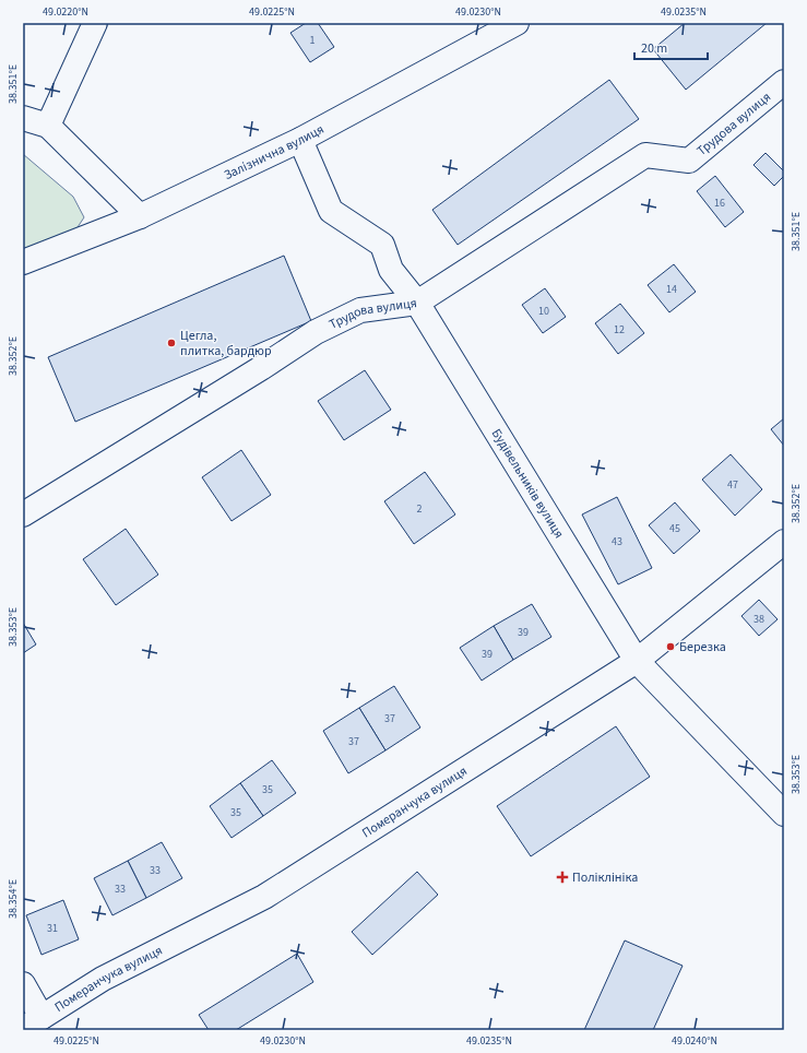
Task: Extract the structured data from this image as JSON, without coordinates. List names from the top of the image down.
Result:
{
  "streets": {
    "street": [
      "Трудова вулиця",
      "Залізнична вулиця",
      "Будівельників вулиця",
      "Померанчука вулиця"
    ]
  },
  "crossings": [
    ["Трудова вулиця", "Будівельників вулиця"],
    ["Залізнична вулиця", "Будівельників вулиця"],
    ["Будівельників вулиця", "Померанчука вулиця"]
  ],
  "places": {
    "other": ["Цегла, плитка, бардюр", "Березка"],
    "health": ["Поліклініка"]
  },
  "house_numbers": [
    "1",
    "16",
    "14",
    "10",
    "12",
    "47",
    "2",
    "45",
    "43",
    "38",
    "39",
    "39",
    "37",
    "37",
    "35",
    "35",
    "33",
    "33",
    "31"
  ],
  "scale_bar": "20 m",
  "coordinates": [
    "49.0220°N",
    "49.0225°N",
    "49.0230°N",
    "49.0235°N",
    "38.351°E",
    "38.352°E",
    "38.353°E",
    "38.354°E",
    "49.0240°N"
  ]
}
